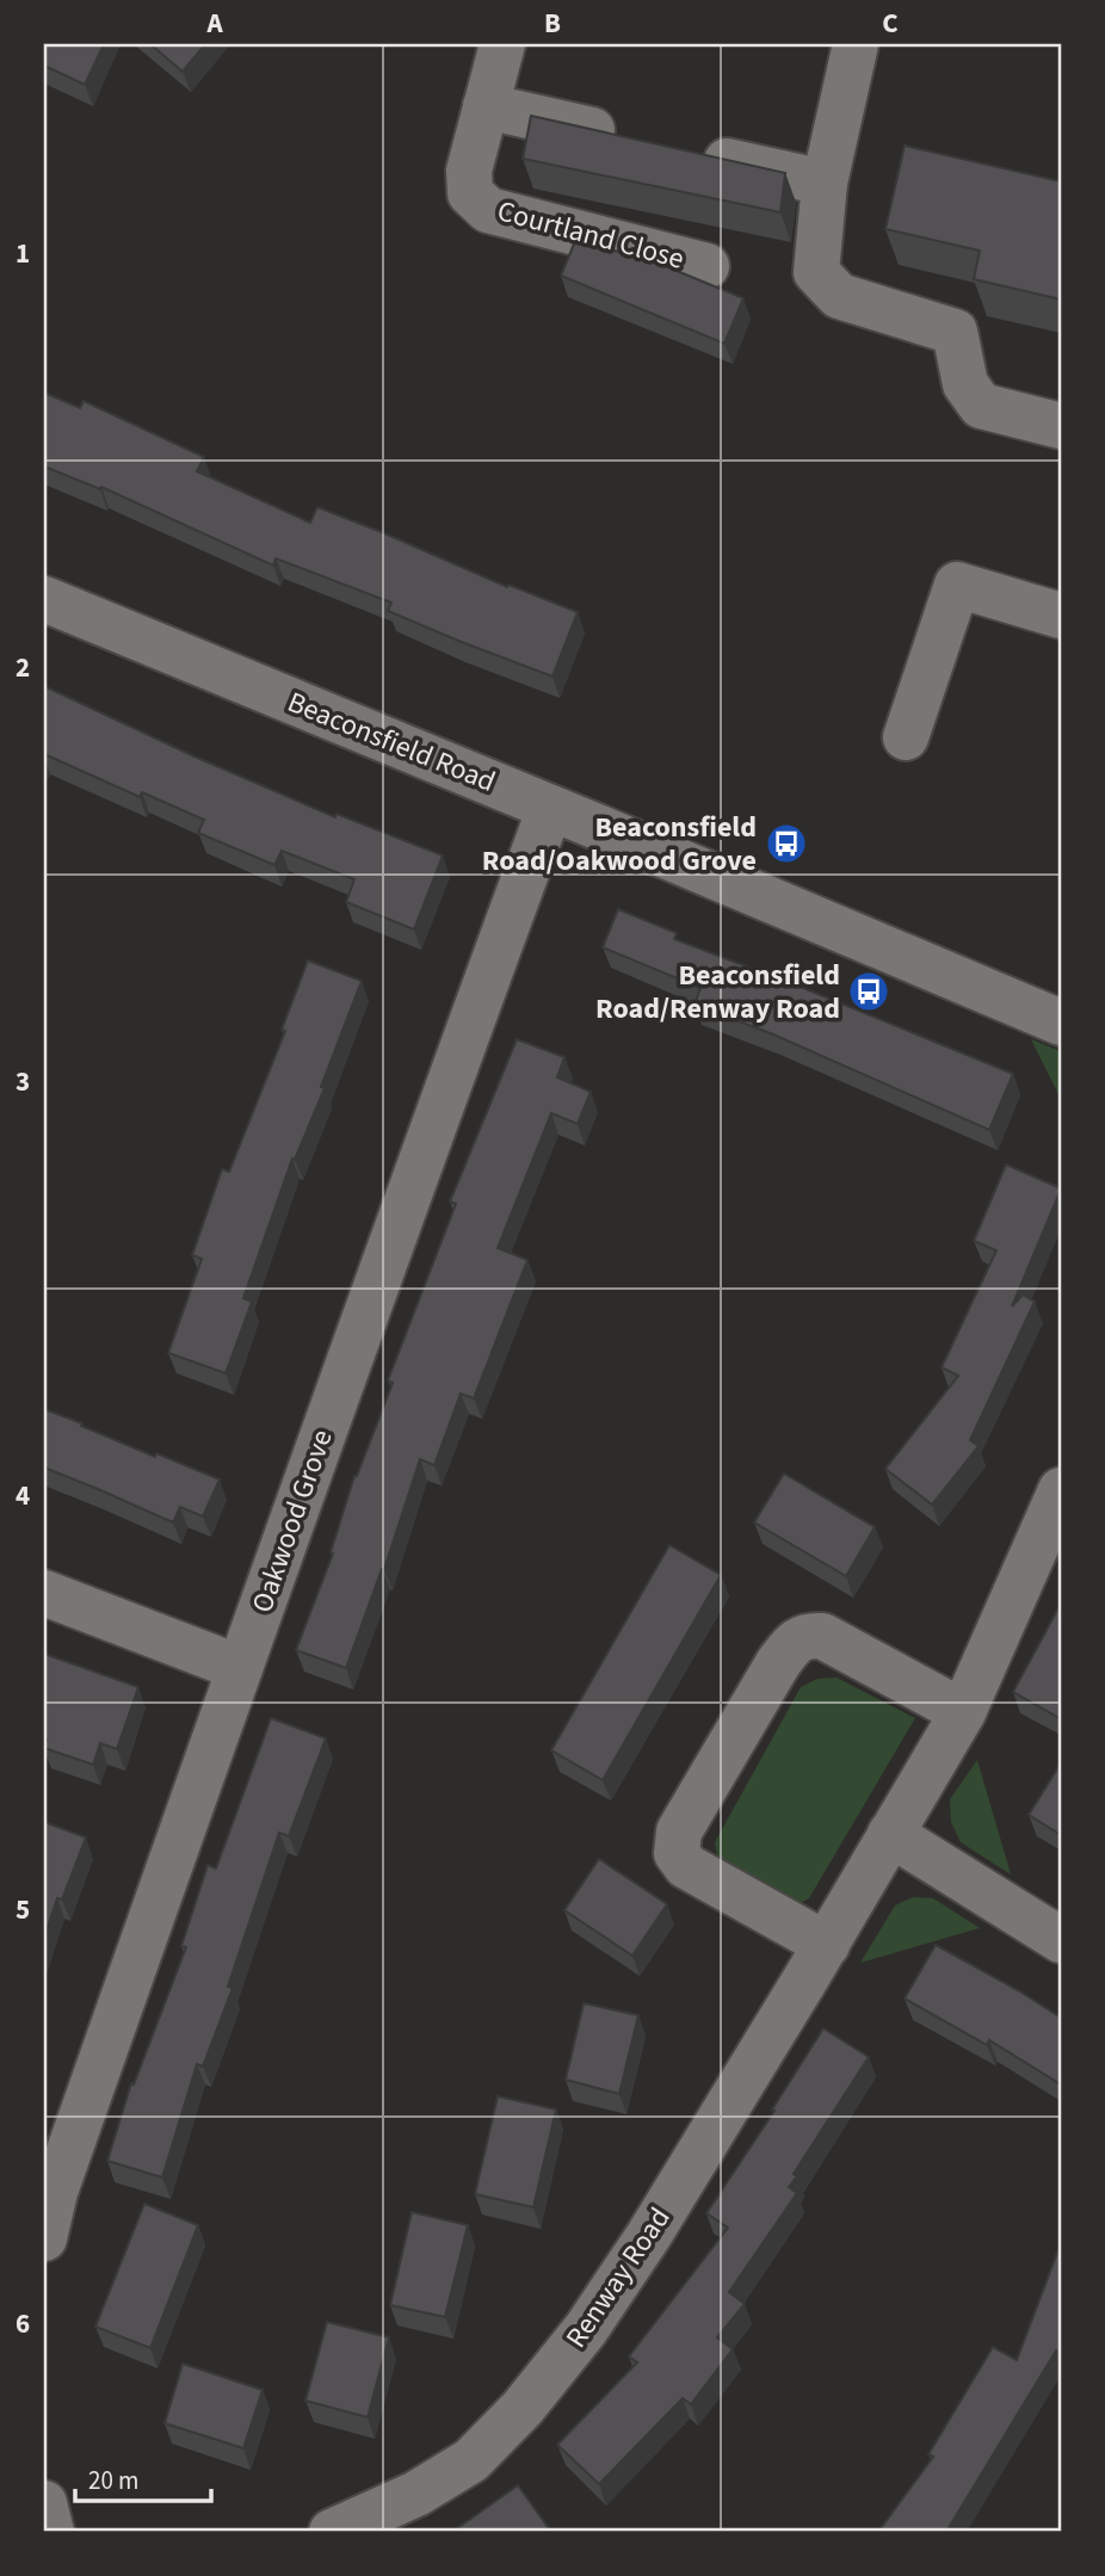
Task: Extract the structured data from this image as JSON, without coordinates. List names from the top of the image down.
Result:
{
  "streets": {
    "street": [
      "Courtland Close",
      "Beaconsfield Road",
      "Oakwood Grove",
      "Renway Road"
    ]
  },
  "crossings": [
    ["Beaconsfield Road", "Oakwood Grove"]
  ],
  "places": {
    "bus stop": ["Beaconsfield Road/Oakwood Grove", "Beaconsfield Road/Renway Road"]
  },
  "scale_bar": "20 m",
  "grid": {
    "columns": ["A", "B", "C"],
    "rows": [
      "1",
      "2",
      "3",
      "4",
      "5",
      "6"
    ]
  }
}
